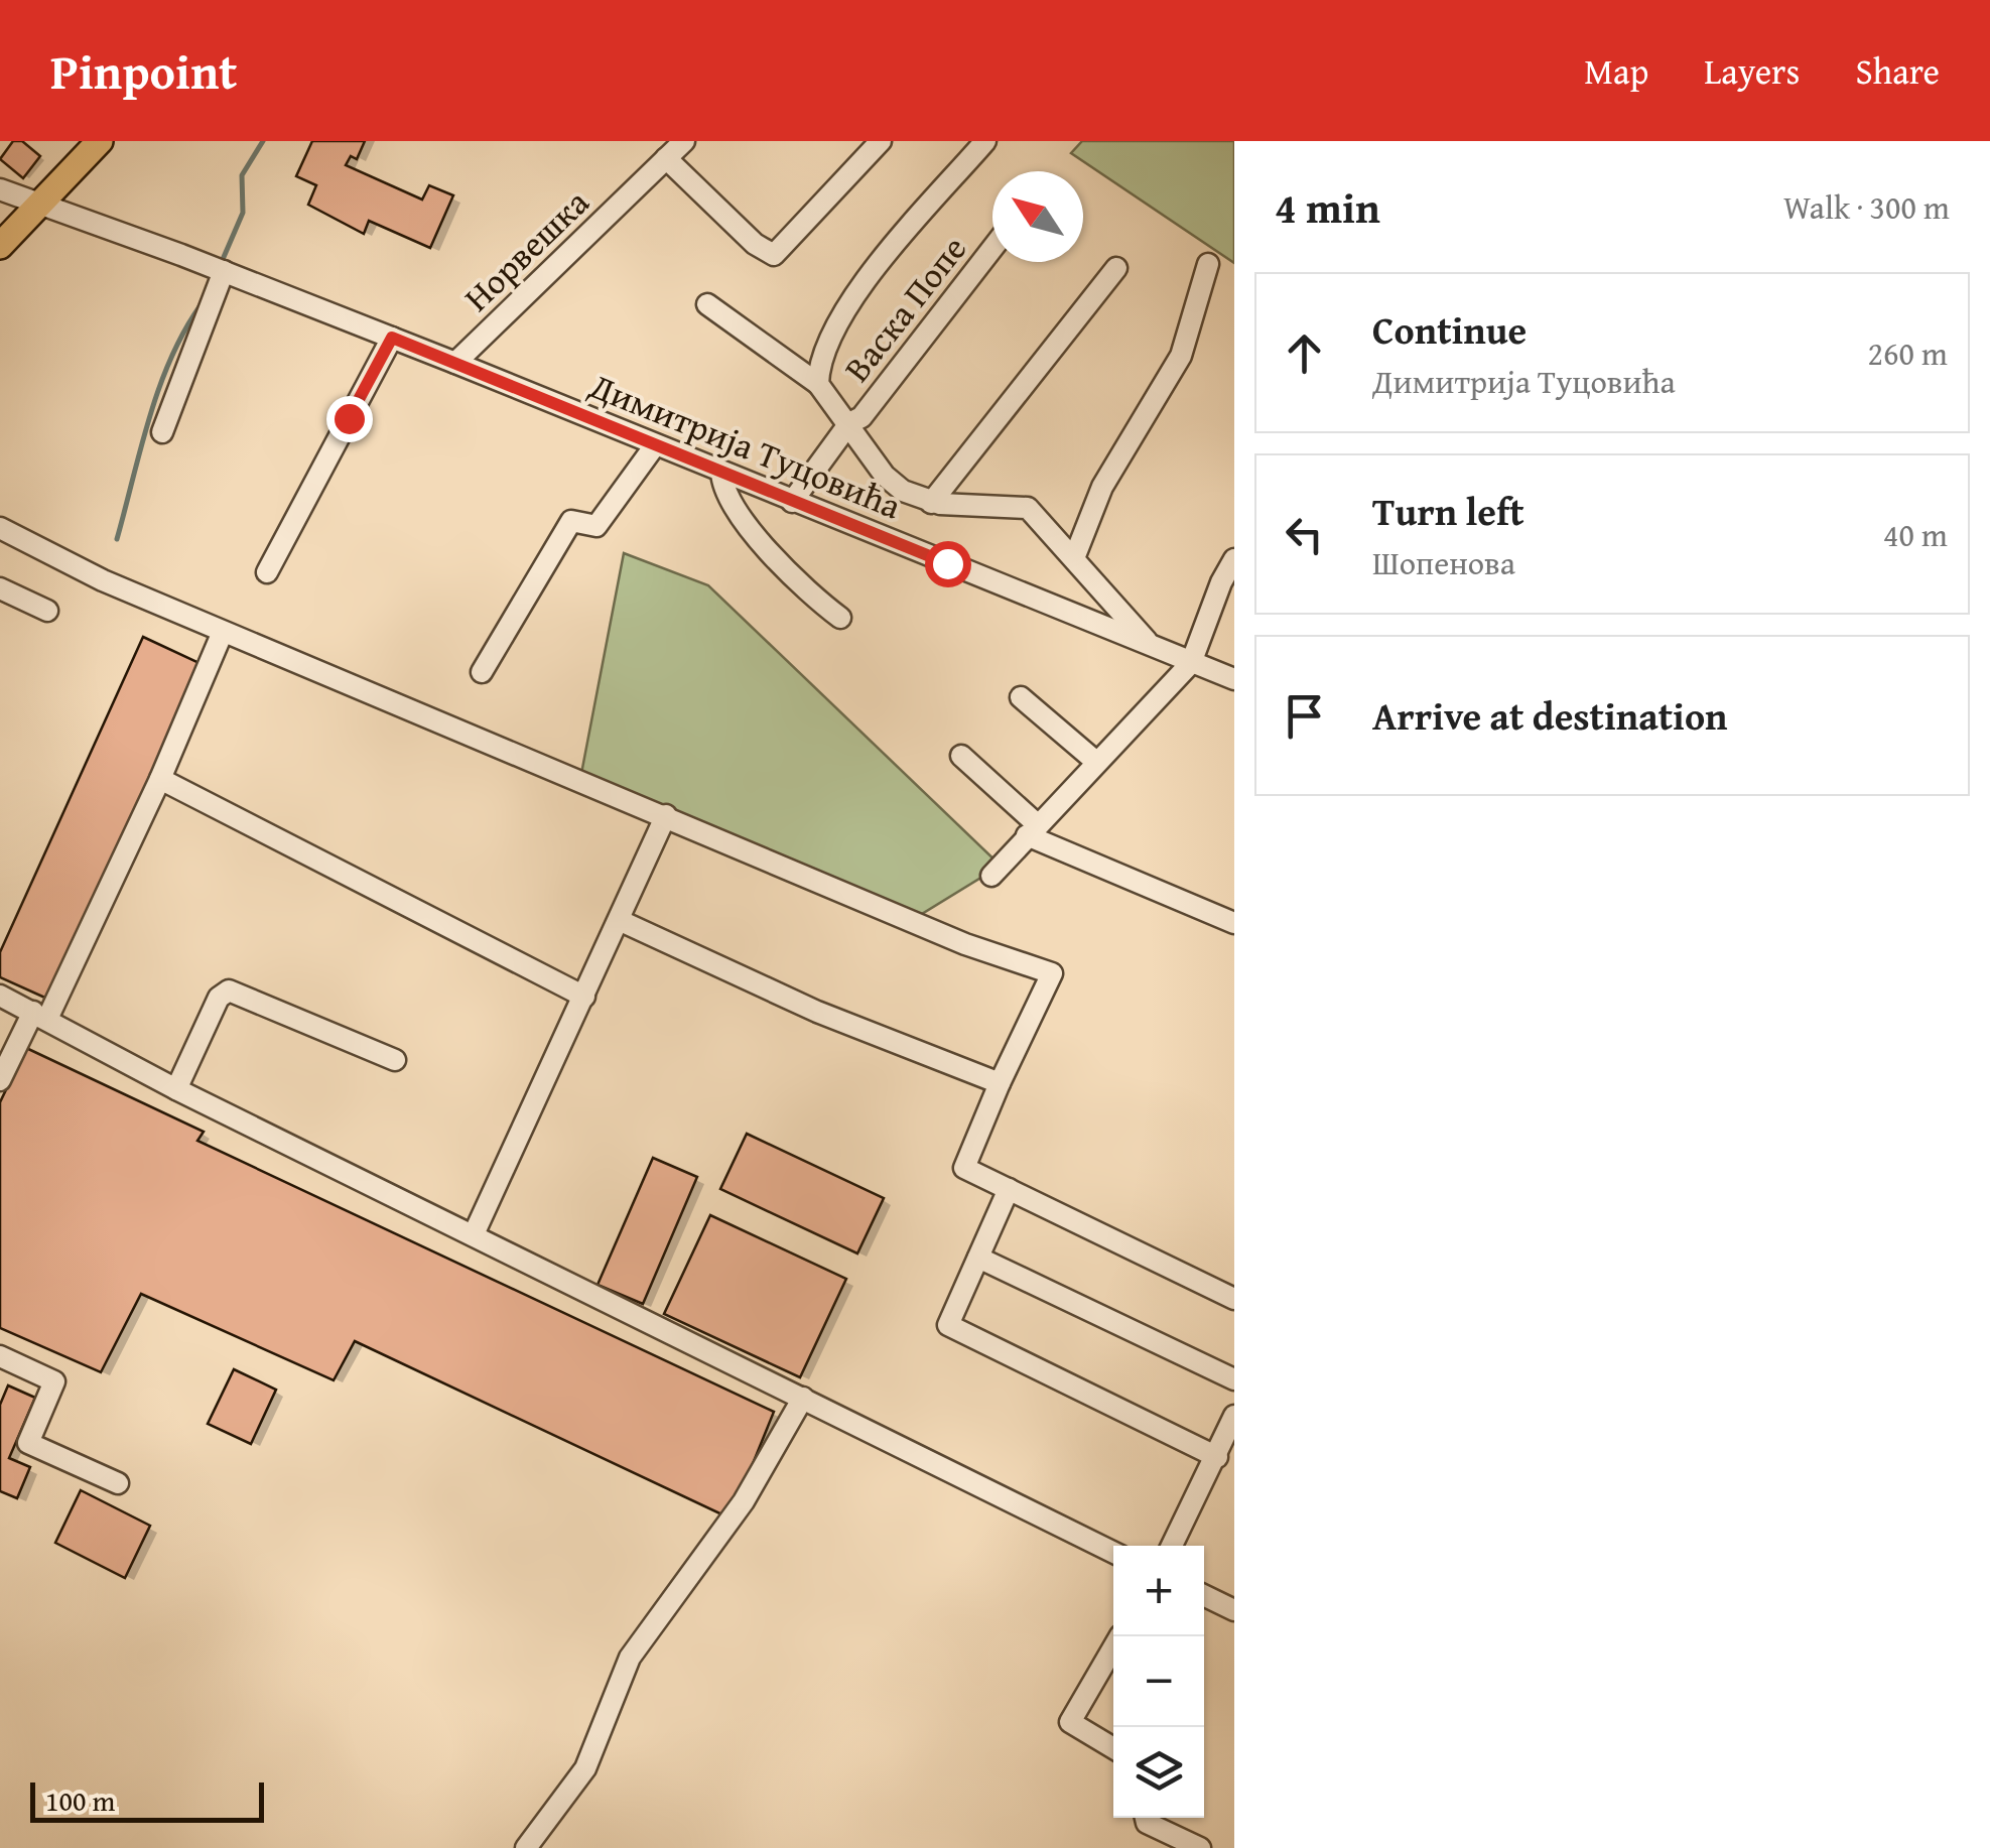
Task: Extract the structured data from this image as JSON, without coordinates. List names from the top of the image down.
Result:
{
  "streets": {
    "street": ["Норвешка", "Васка Попе", "Димитрија Туцовића"]
  },
  "crossings": [
    ["Норвешка", "Димитрија Туцовића"],
    ["Васка Попе", "Димитрија Туцовића"]
  ],
  "scale_bar": "100 m",
  "north": "top left",
  "page": {
    "header": "Pinpoint",
    "nav": ["Map", "Layers", "Share"],
    "heading": ["4 min", "Walk · 300 m"],
    "list": [
      ["Continue", "Димитрија Туцовића", "260 m"],
      ["Turn left", "Шопенова", "40 m"],
      "Arrive at destination"
    ],
    "map_buttons": ["+", "−"],
    "scale": "100 m"
  }
}
